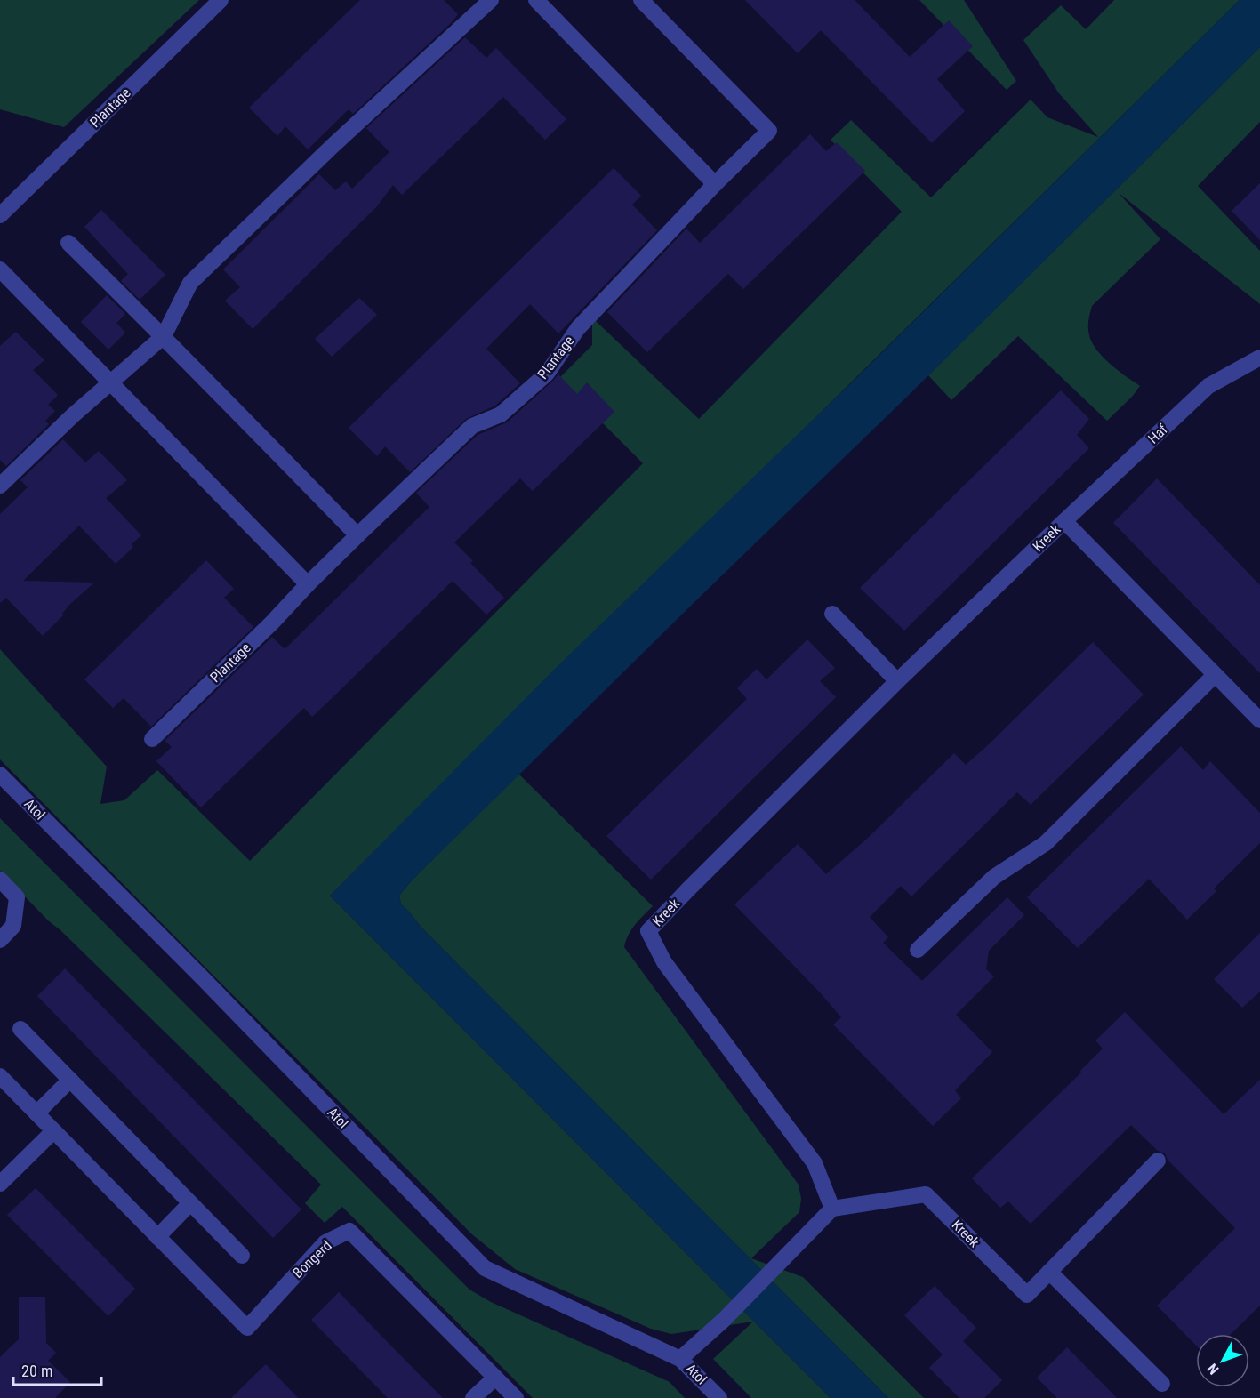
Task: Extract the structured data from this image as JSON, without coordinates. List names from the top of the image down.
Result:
{
  "streets": {
    "street": [
      "Plantage",
      "Haf",
      "Kreek",
      "Atol",
      "Bongerd"
    ]
  },
  "crossings": [
    ["Haf", "Kreek"]
  ],
  "scale_bar": "20 m",
  "north": "bottom left"
}
